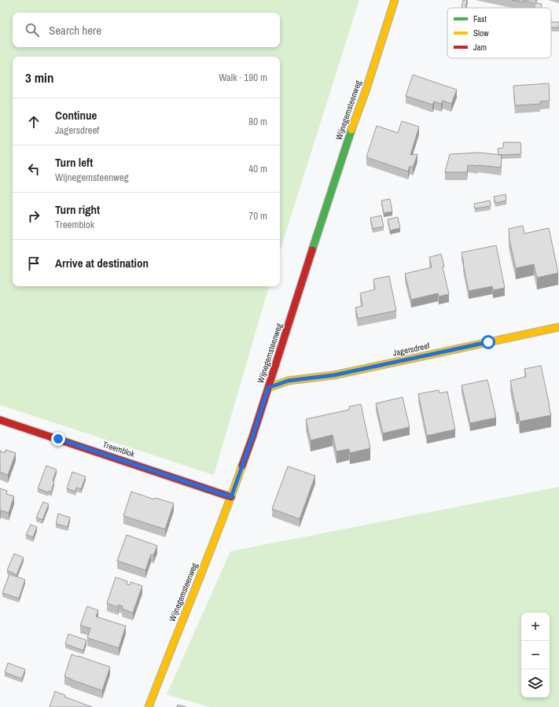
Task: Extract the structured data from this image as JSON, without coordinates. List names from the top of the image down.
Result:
{
  "streets": {
    "street": ["Wijnegemsteenweg", "Jagersdreef", "Treemblok"]
  },
  "crossings": [
    ["Wijnegemsteenweg", "Jagersdreef"],
    ["Wijnegemsteenweg", "Treemblok"]
  ],
  "legend": ["Fast", "Slow", "Jam"],
  "page": {
    "search": "Search here",
    "heading": ["3 min", "Walk · 190 m"],
    "list": [
      ["Continue", "Jagersdreef", "80 m"],
      ["Turn left", "Wijnegemsteenweg", "40 m"],
      ["Turn right", "Treemblok", "70 m"],
      "Arrive at destination"
    ],
    "map_buttons": ["+", "−"]
  }
}
